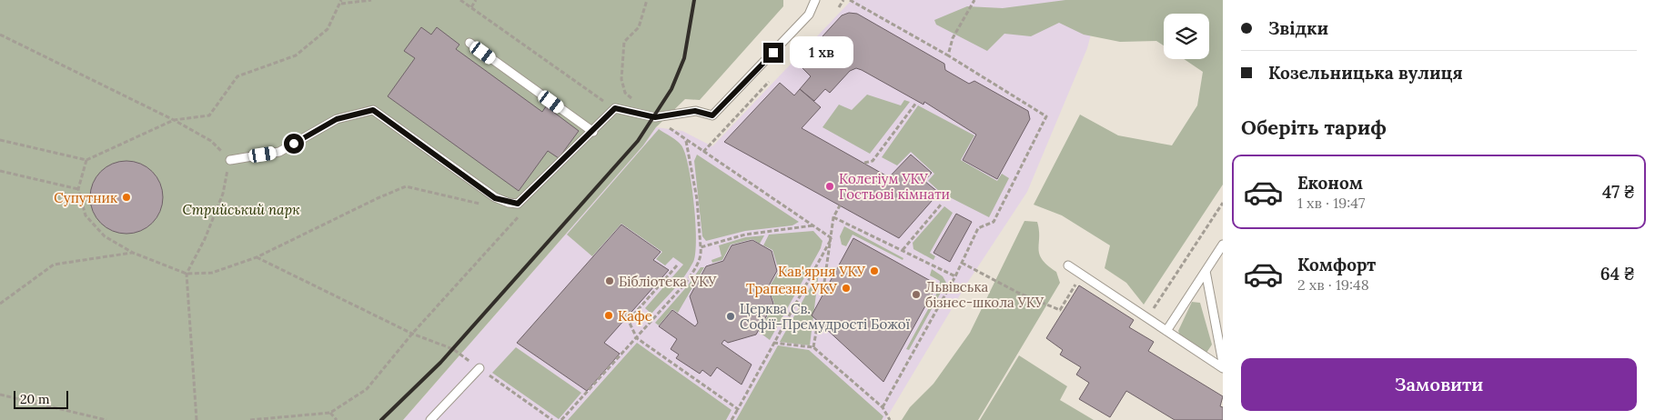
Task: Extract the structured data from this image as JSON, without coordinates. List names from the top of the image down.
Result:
{
  "parks": ["Стрийський парк"],
  "places": [
    "Колегіум УКУ Гостьові кімнати",
    "Супутник",
    "Кав'ярня УКУ",
    "Бібліотека УКУ",
    "Трапезна УКУ",
    "Львівська бізнес-школа УКУ",
    "Кафе",
    "Церква Св. Софії-Премудрості Божої"
  ],
  "scale_bar": "20 m",
  "page": {
    "banner": ["Звідки", "Козельницька вулиця"],
    "bubble": "1 хв",
    "heading": "Оберіть тариф",
    "list": [
      {
        "name": "Економ",
        "note": "1 хв · 19:47",
        "value": "47 ₴"
      },
      {
        "name": "Комфорт",
        "note": "2 хв · 19:48",
        "value": "64 ₴"
      }
    ],
    "buttons": "Замовити",
    "scale": "20 m"
  }
}
